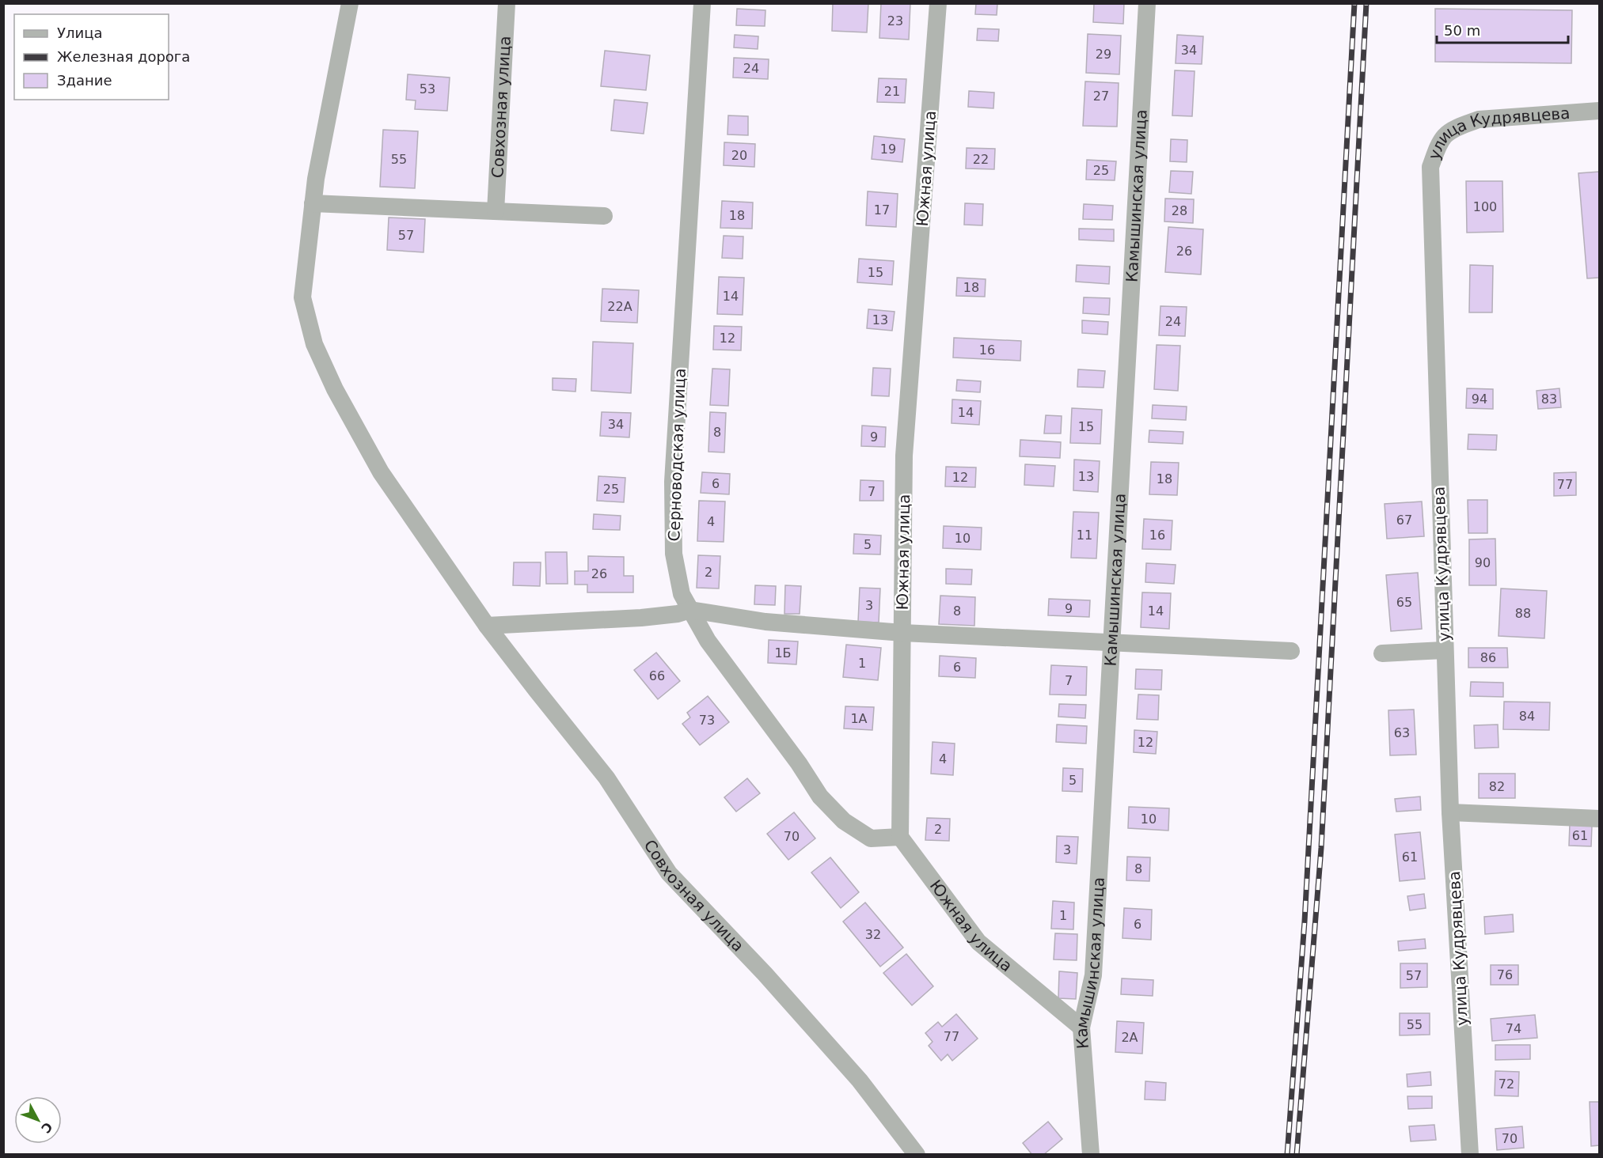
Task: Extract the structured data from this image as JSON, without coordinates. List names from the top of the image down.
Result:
{
  "streets": {
    "street": [
      "Совхозная улица",
      "улица Кудрявцева",
      "Южная улица",
      "Камышинская улица",
      "Серноводская улица"
    ]
  },
  "crossings": [
    ["Южная улица", "Камышинская улица"],
    ["Южная улица", "Серноводская улица"]
  ],
  "house_numbers": [
    "23",
    "34",
    "29",
    "24",
    "53",
    "21",
    "27",
    "19",
    "20",
    "55",
    "22",
    "25",
    "100",
    "17",
    "28",
    "18",
    "57",
    "26",
    "15",
    "18",
    "14",
    "22А",
    "13",
    "24",
    "12",
    "16",
    "94",
    "83",
    "14",
    "34",
    "15",
    "8",
    "9",
    "13",
    "12",
    "18",
    "6",
    "77",
    "25",
    "7",
    "67",
    "4",
    "11",
    "16",
    "10",
    "5",
    "90",
    "2",
    "26",
    "65",
    "3",
    "9",
    "8",
    "14",
    "88",
    "1Б",
    "86",
    "1",
    "6",
    "66",
    "7",
    "84",
    "1А",
    "73",
    "63",
    "12",
    "4",
    "5",
    "82",
    "10",
    "2",
    "61",
    "70",
    "3",
    "61",
    "8",
    "1",
    "6",
    "32",
    "76",
    "57",
    "55",
    "74",
    "77",
    "2А",
    "72",
    "70"
  ],
  "legend": ["Улица", "Железная дорога", "Здание"],
  "scale_bar": "50 m",
  "north": "bottom right"
}
